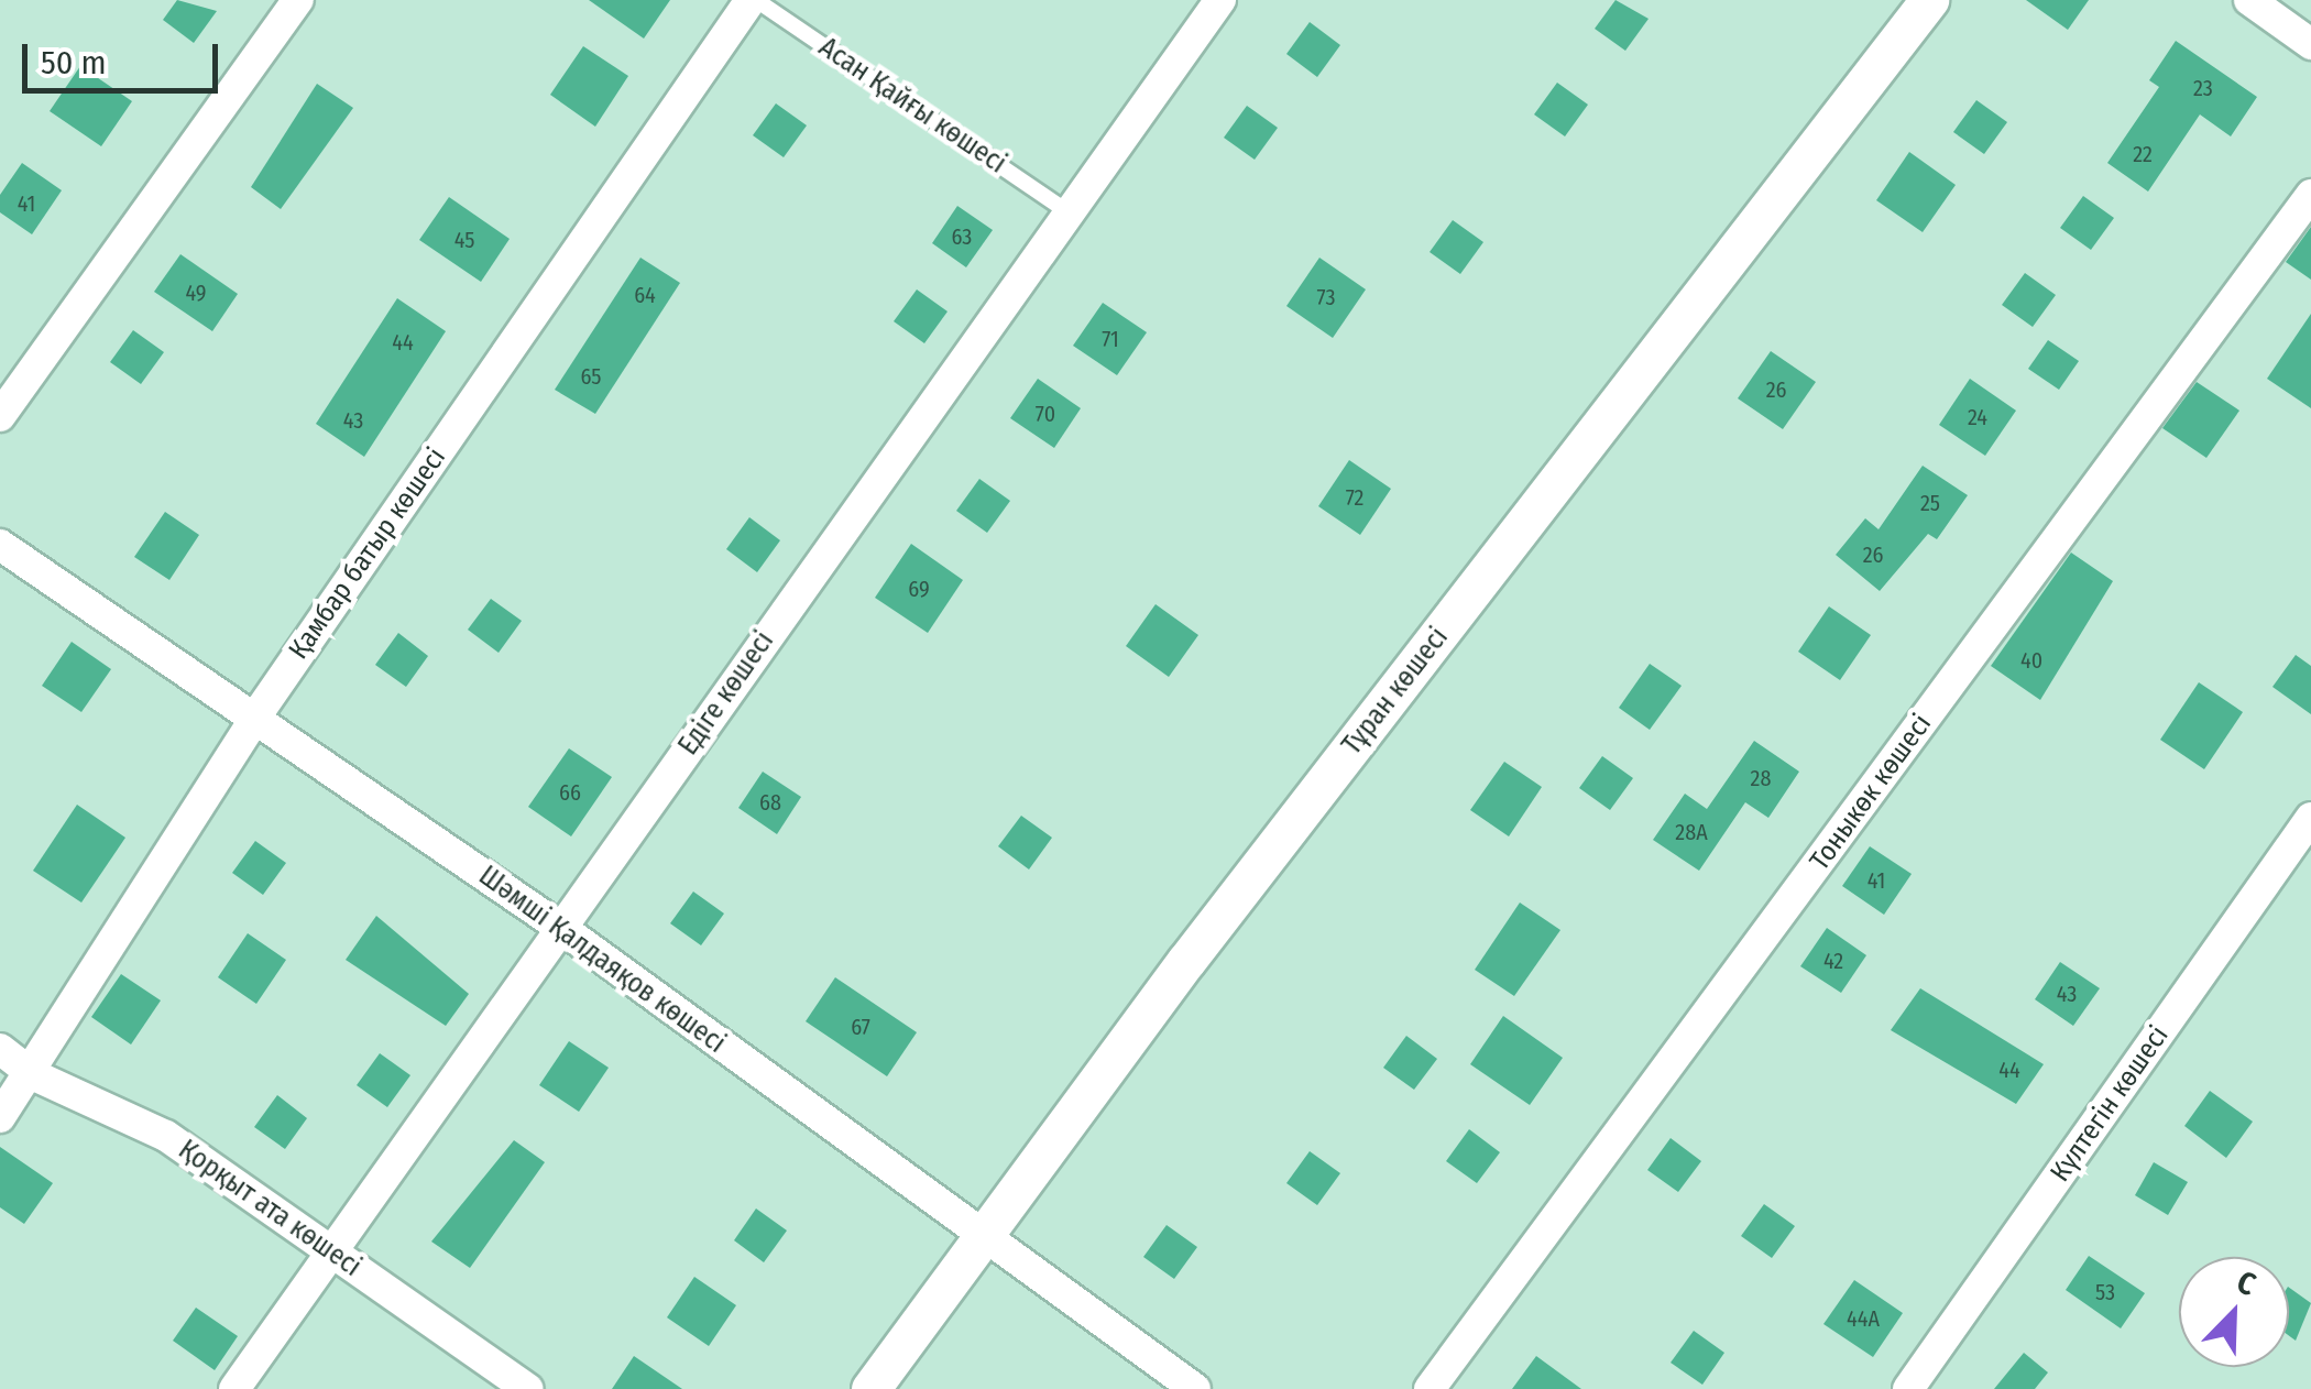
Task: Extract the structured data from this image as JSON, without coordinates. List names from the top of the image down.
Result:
{
  "streets": {
    "street": [
      "Қамбар батыр көшесі",
      "Тұран көшесі",
      "Едіге көшесі",
      "Тоныкөк көшесі",
      "Шәмші Қалдаяқов көшесі",
      "Күлтегін көшесі",
      "Қорқыт ата көшесі"
    ],
    "lane": ["Асан Қайғы көшесі"]
  },
  "crossings": [
    ["Асан Қайғы көшесі", "Қамбар батыр көшесі"],
    ["Асан Қайғы көшесі", "Едіге көшесі"],
    ["Қамбар батыр көшесі", "Шәмші Қалдаяқов көшесі"],
    ["Қамбар батыр көшесі", "Қорқыт ата көшесі"],
    ["Тұран көшесі", "Шәмші Қалдаяқов көшесі"],
    ["Едіге көшесі", "Шәмші Қалдаяқов көшесі"],
    ["Едіге көшесі", "Қорқыт ата көшесі"]
  ],
  "house_numbers": [
    "23",
    "22",
    "41",
    "63",
    "45",
    "49",
    "64",
    "73",
    "71",
    "44",
    "65",
    "26",
    "70",
    "24",
    "43",
    "72",
    "25",
    "26",
    "69",
    "40",
    "28",
    "66",
    "68",
    "28А",
    "41",
    "42",
    "43",
    "67",
    "44",
    "53",
    "44А"
  ],
  "scale_bar": "50 m",
  "north": "top right"
}
